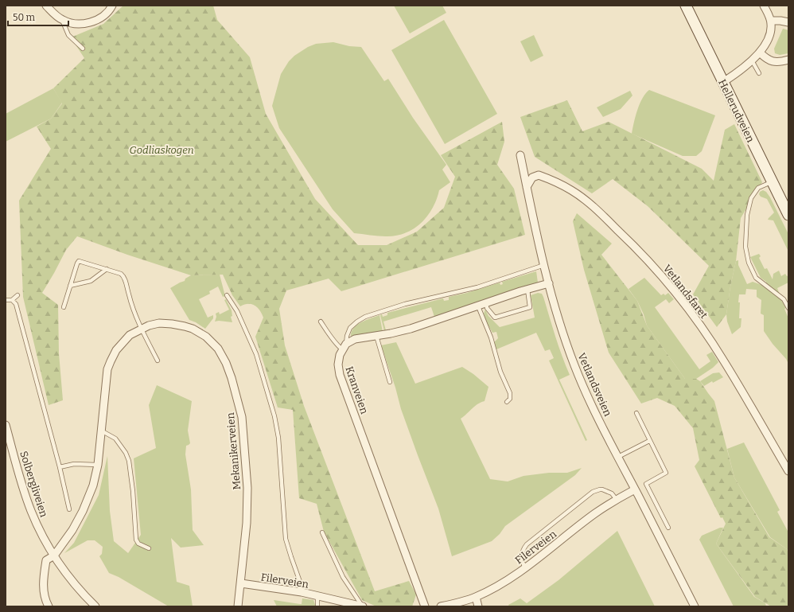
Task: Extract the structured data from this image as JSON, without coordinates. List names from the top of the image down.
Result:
{
  "streets": {
    "main road": ["Hellerudveien"],
    "street": [
      "Vetlandsfaret",
      "Vetlandsveien",
      "Kranveien",
      "Mekanikerveien",
      "Solbergliveien",
      "Filerveien"
    ]
  },
  "crossings": [
    ["Vetlandsfaret", "Vetlandsveien"],
    ["Vetlandsveien", "Filerveien"],
    ["Mekanikerveien", "Solbergliveien"],
    ["Mekanikerveien", "Filerveien"]
  ],
  "parks": ["Godliaskogen"],
  "scale_bar": "50 m"
}
